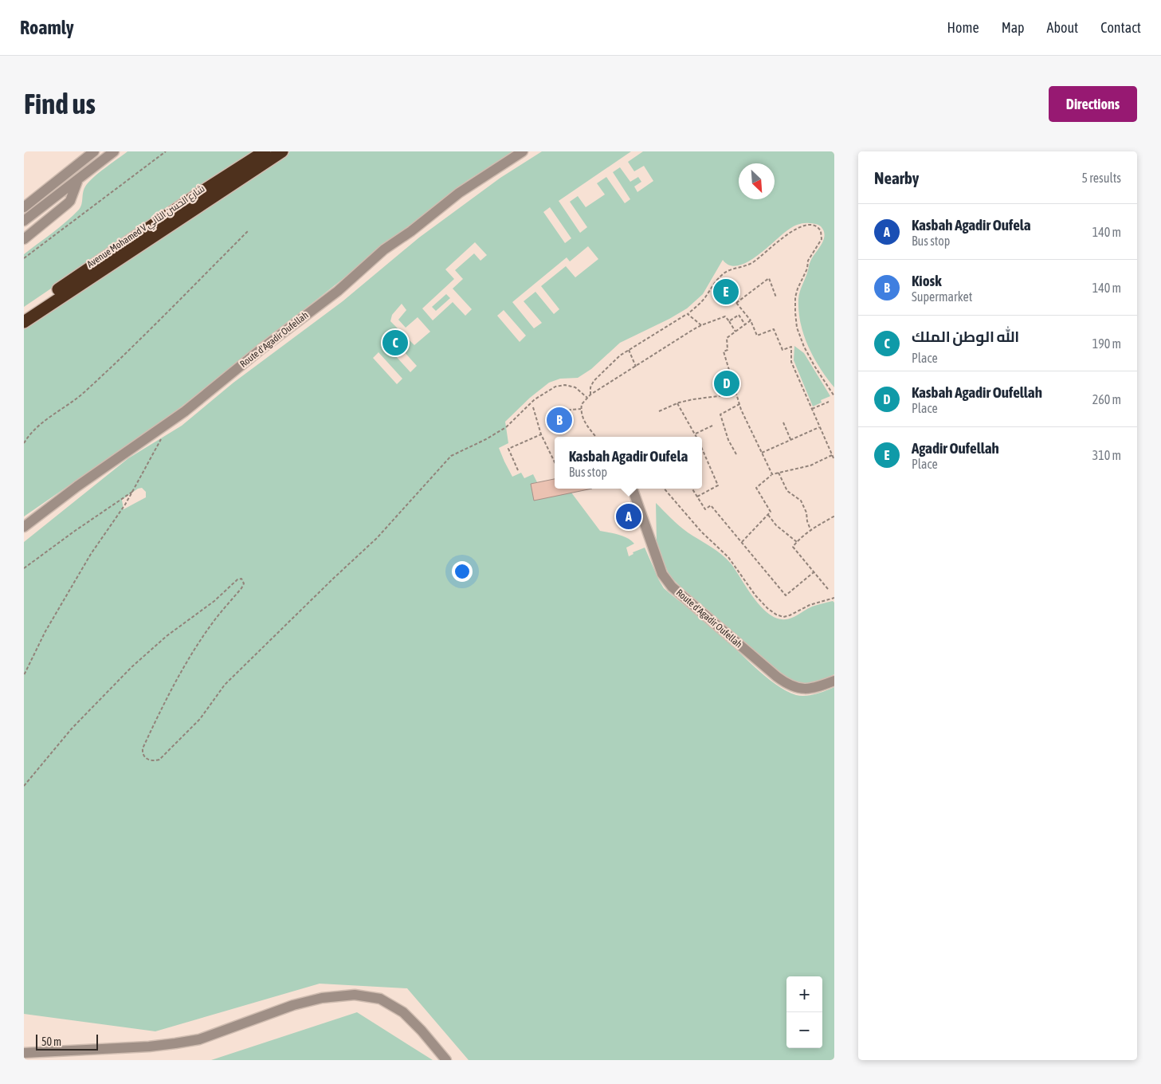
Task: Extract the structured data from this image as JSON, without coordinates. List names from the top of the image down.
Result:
{
  "streets": {
    "highway": ["Avenue Mohamed V شارع الحسن الثاني"],
    "street": ["Route d'Agadir Oufellah"]
  },
  "scale_bar": "50 m",
  "north": "bottom right",
  "page": {
    "header": "Roamly",
    "nav": [
      "Home",
      "Map",
      "About",
      "Contact"
    ],
    "buttons": "Directions",
    "title": "Find us",
    "heading": ["Nearby", "5 results"],
    "list": [
      {
        "mark": "A",
        "name": "Kasbah Agadir Oufela",
        "note": "Bus stop",
        "value": "140 m"
      },
      {
        "mark": "B",
        "name": "Kiosk",
        "note": "Supermarket",
        "value": "140 m"
      },
      {
        "mark": "C",
        "name": "الله الوطن الملك",
        "note": "Place",
        "value": "190 m"
      },
      {
        "mark": "D",
        "name": "Kasbah Agadir Oufellah",
        "note": "Place",
        "value": "260 m"
      },
      {
        "mark": "E",
        "name": "Agadir Oufellah",
        "note": "Place",
        "value": "310 m"
      }
    ],
    "pins": [
      "E",
      "C",
      "D",
      "B",
      "A"
    ],
    "popup": ["Kasbah Agadir Oufela", "Bus stop"],
    "map_buttons": ["+", "−"],
    "scale": "50 m"
  }
}
